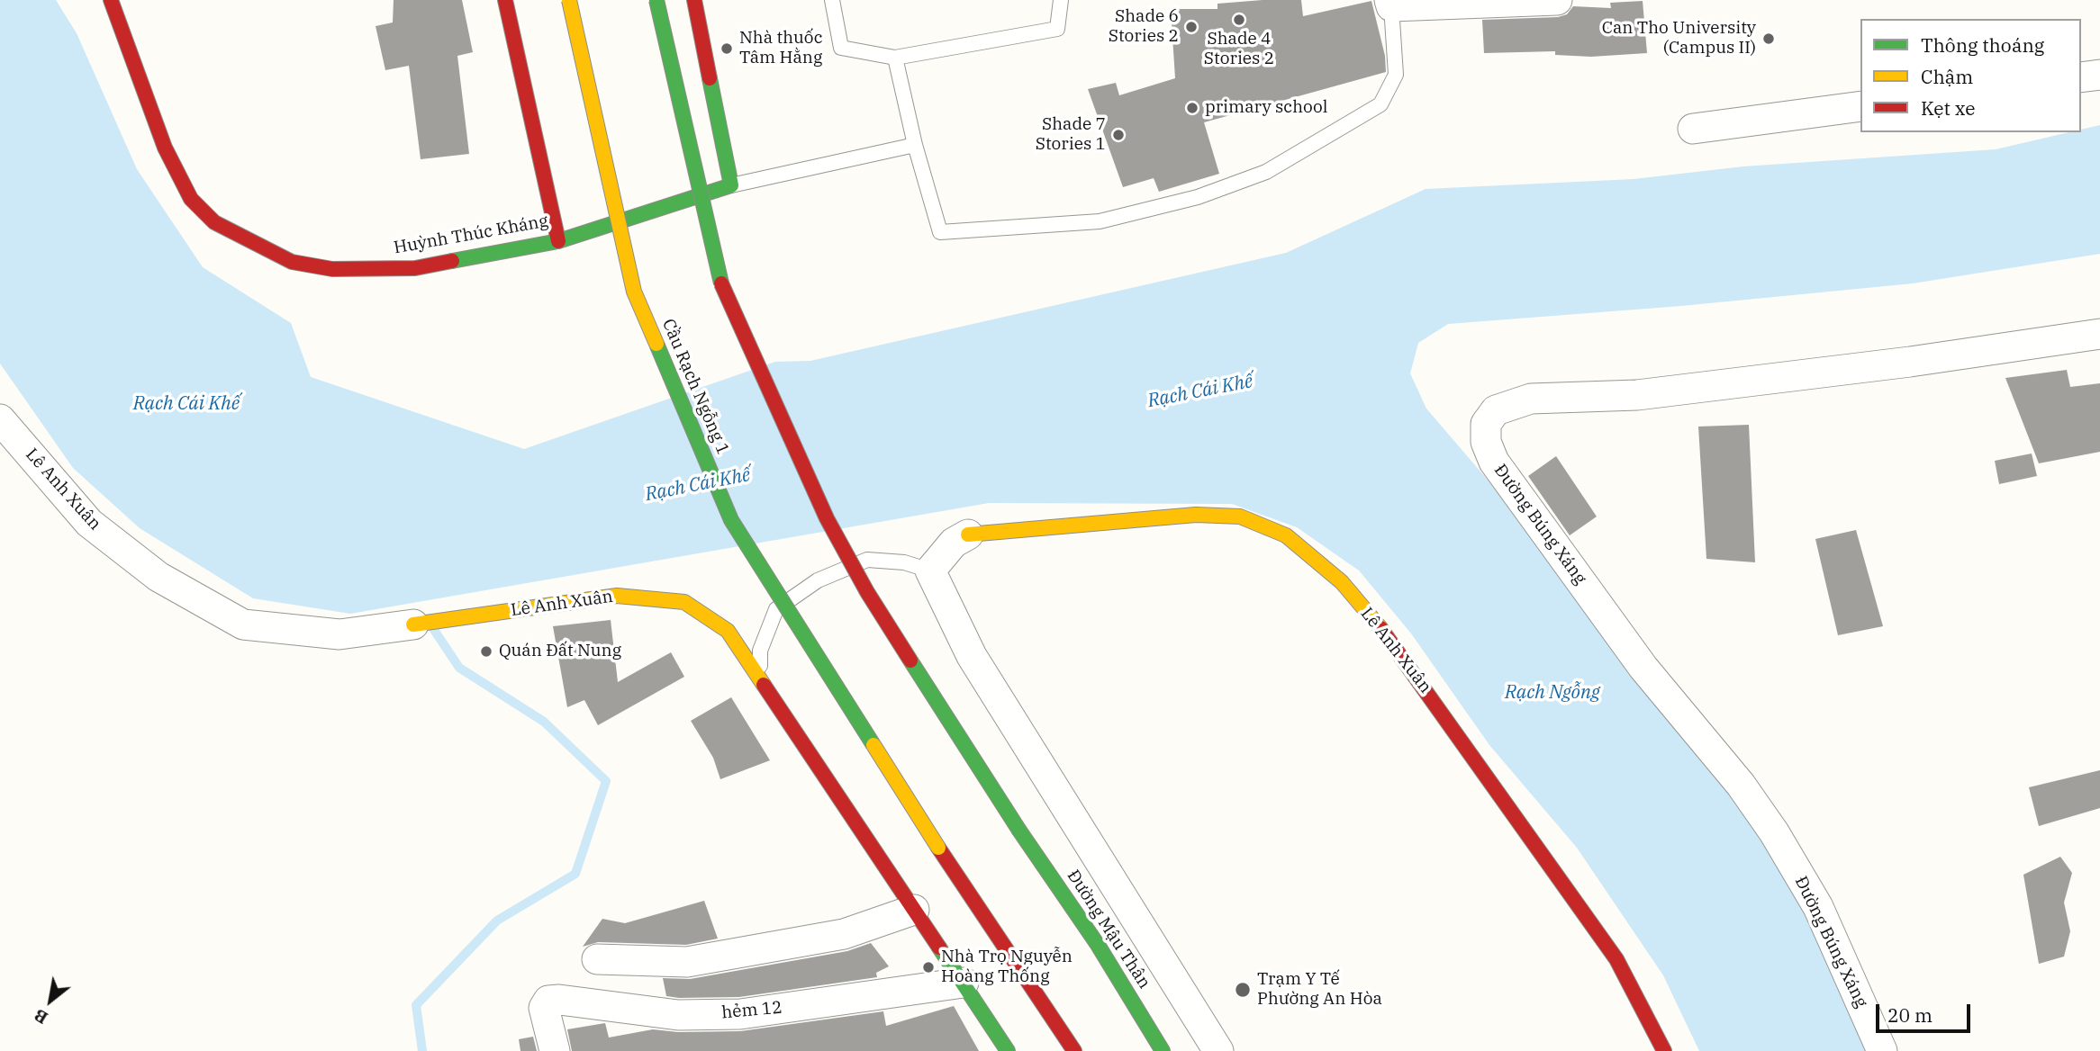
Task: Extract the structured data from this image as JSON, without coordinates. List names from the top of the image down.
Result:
{
  "streets": {
    "street": [
      "Huỳnh Thúc Kháng",
      "Cầu Rạch Ngỗng 1",
      "Lê Anh Xuân",
      "Đường Búng Xáng",
      "Đường Mậu Thân",
      "hẻm 12"
    ]
  },
  "crossings": [
    ["Lê Anh Xuân", "hẻm 12"]
  ],
  "water": ["Rạch Cái Khế", "Rạch Ngỗng"],
  "places": [
    "Shade 4 Stories 2",
    "Shade 6 Stories 2",
    "Can Tho University (Campus II)",
    "Nhà thuốc Tâm Hằng",
    "primary school",
    "Shade 7 Stories 1",
    "Quán Đất Nung",
    "Nhà Trọ Nguyễn Hoàng Thống",
    "Trạm Y Tế Phường An Hòa"
  ],
  "legend": ["Thông thoáng", "Chậm", "Kẹt xe"],
  "scale_bar": "20 m",
  "north": "bottom left"
}
